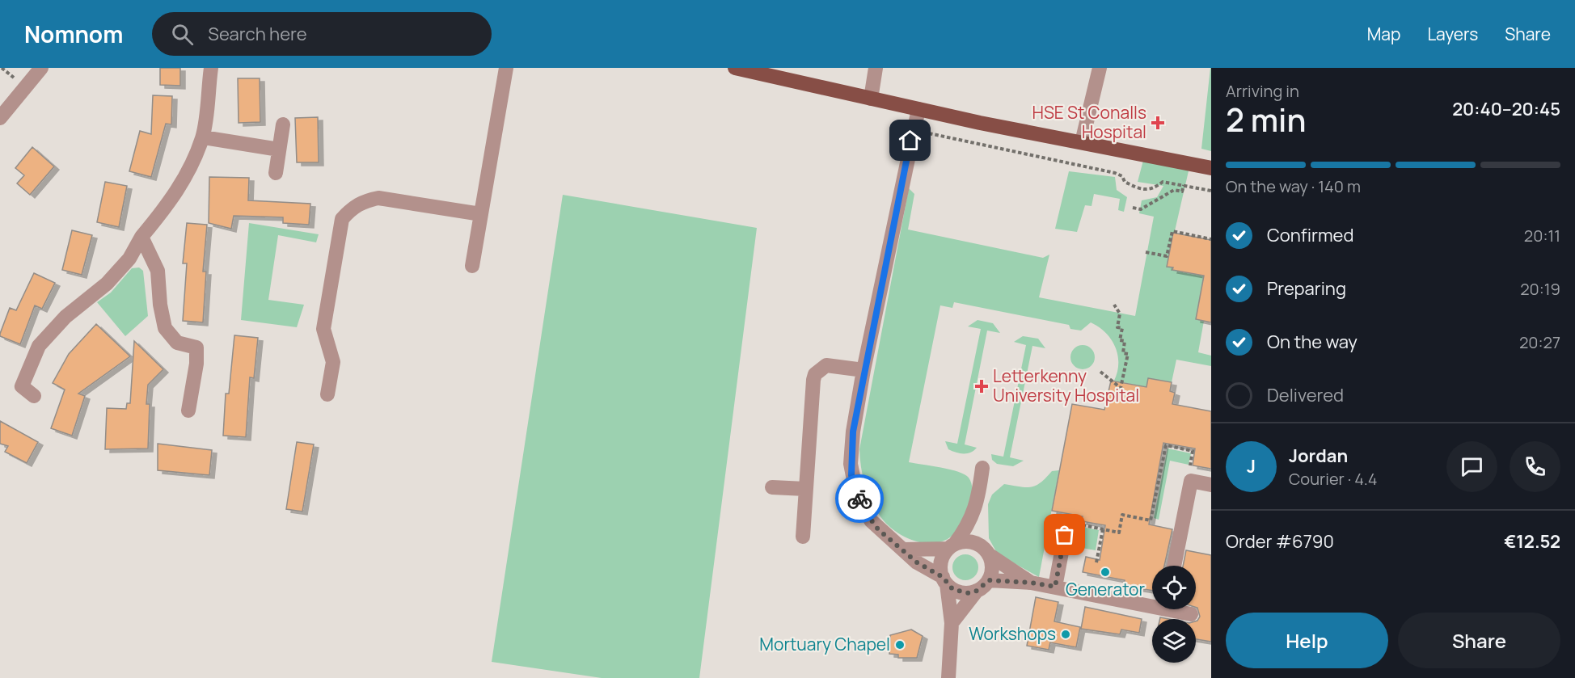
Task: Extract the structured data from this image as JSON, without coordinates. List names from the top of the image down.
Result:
{
  "places": {
    "health": ["HSE St Conalls Hospital", "Letterkenny University Hospital"],
    "other": ["Generator", "Workshops", "Mortuary Chapel"]
  },
  "page": {
    "header": "Nomnom",
    "search": "Search here",
    "nav": ["Map", "Layers", "Share"],
    "heading": ["2 min", "Arriving in", "20:40–20:45"],
    "panel": [
      "Jordan",
      "Courier · 4.4",
      "Order #6790",
      "€12.52"
    ],
    "bar": "On the way · 140 m",
    "list": [
      ["Confirmed", "20:11"],
      ["Preparing", "20:19"],
      ["On the way", "20:27"],
      "Delivered"
    ],
    "round": "J",
    "buttons": ["Help", "Share"]
  }
}
